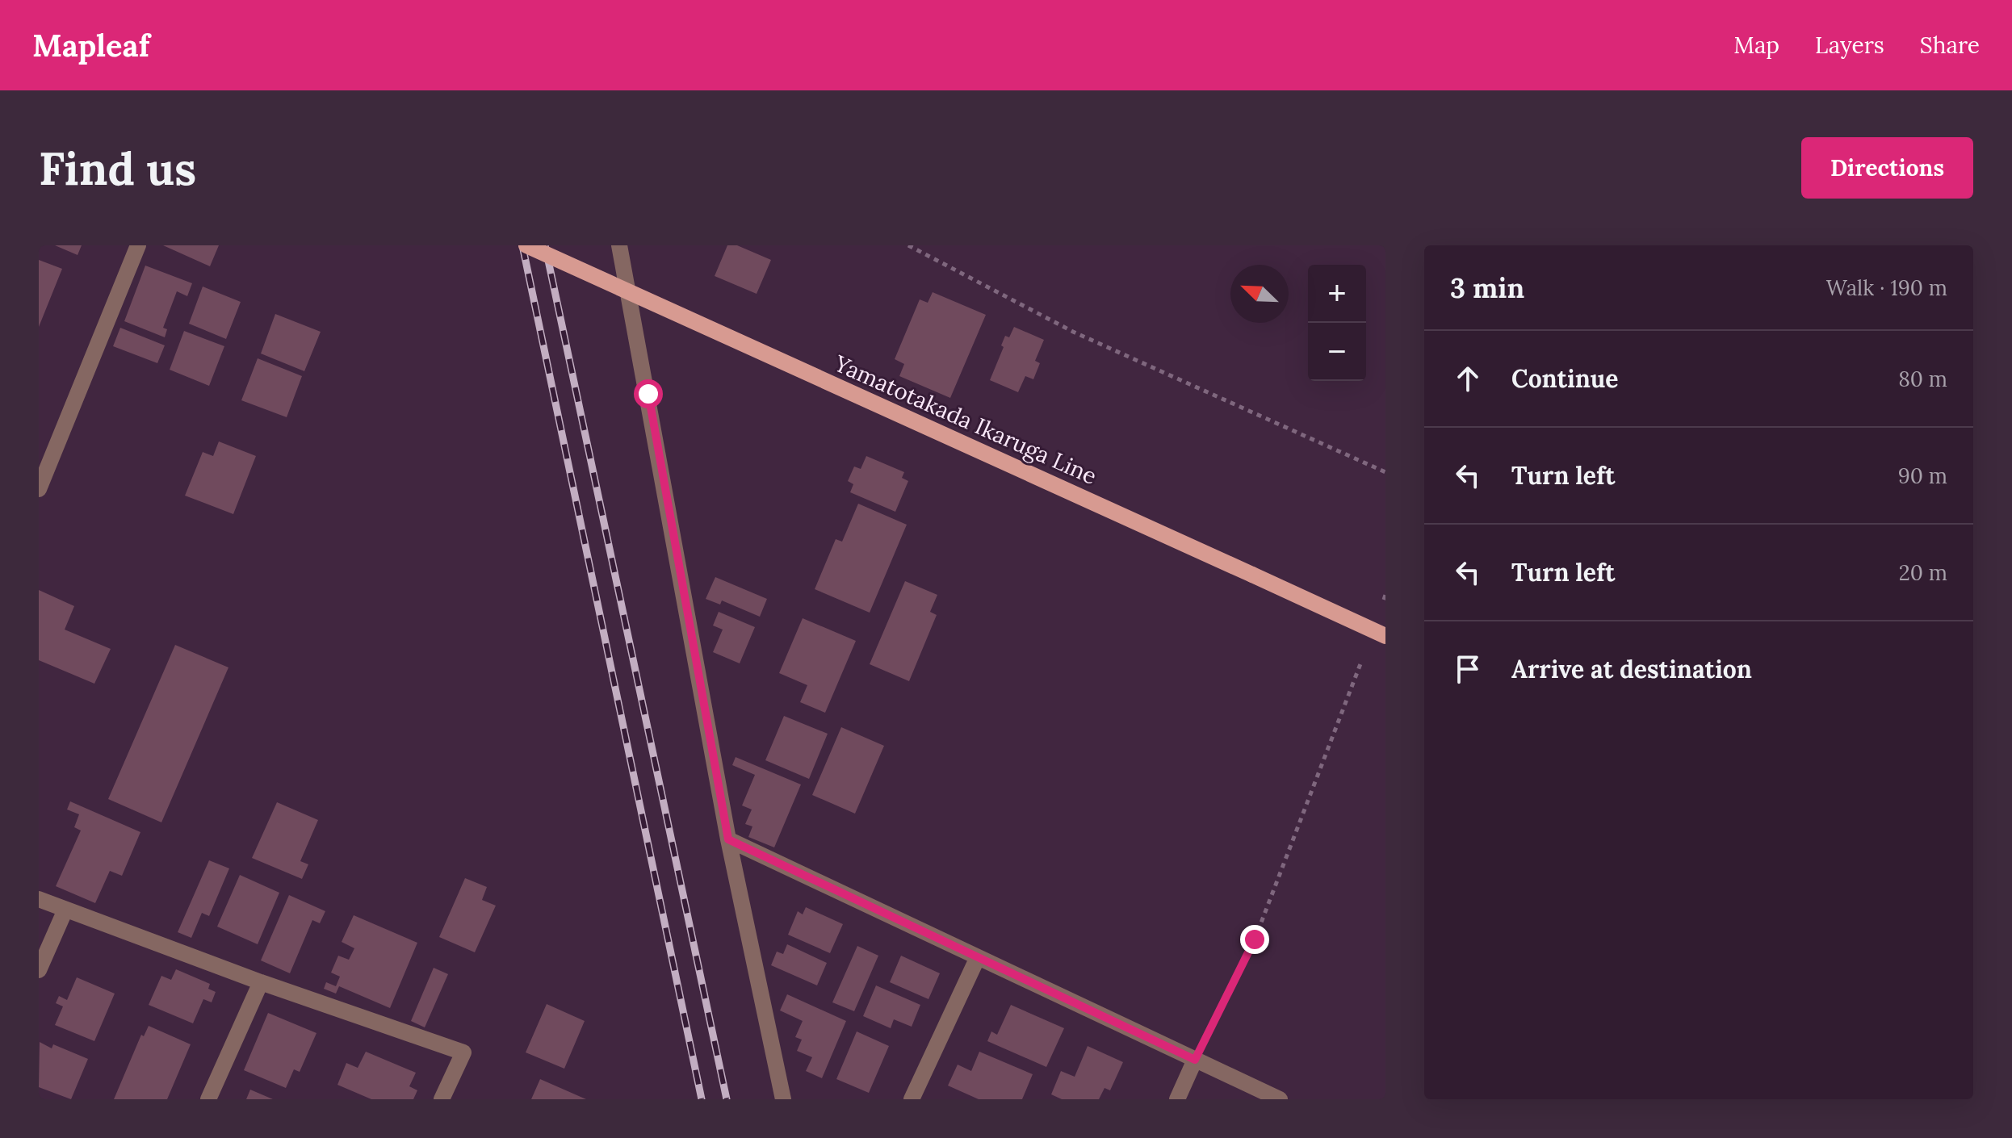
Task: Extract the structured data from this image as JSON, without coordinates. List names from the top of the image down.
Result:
{
  "streets": {
    "main road": ["Yamatotakada Ikaruga Line"]
  },
  "north": "top left",
  "page": {
    "header": "Mapleaf",
    "nav": ["Map", "Layers", "Share"],
    "buttons": "Directions",
    "title": "Find us",
    "heading": ["3 min", "Walk · 190 m"],
    "map_buttons": ["+", "−"],
    "list": [
      ["Continue", "80 m"],
      ["Turn left", "90 m"],
      ["Turn left", "20 m"],
      "Arrive at destination"
    ]
  }
}
